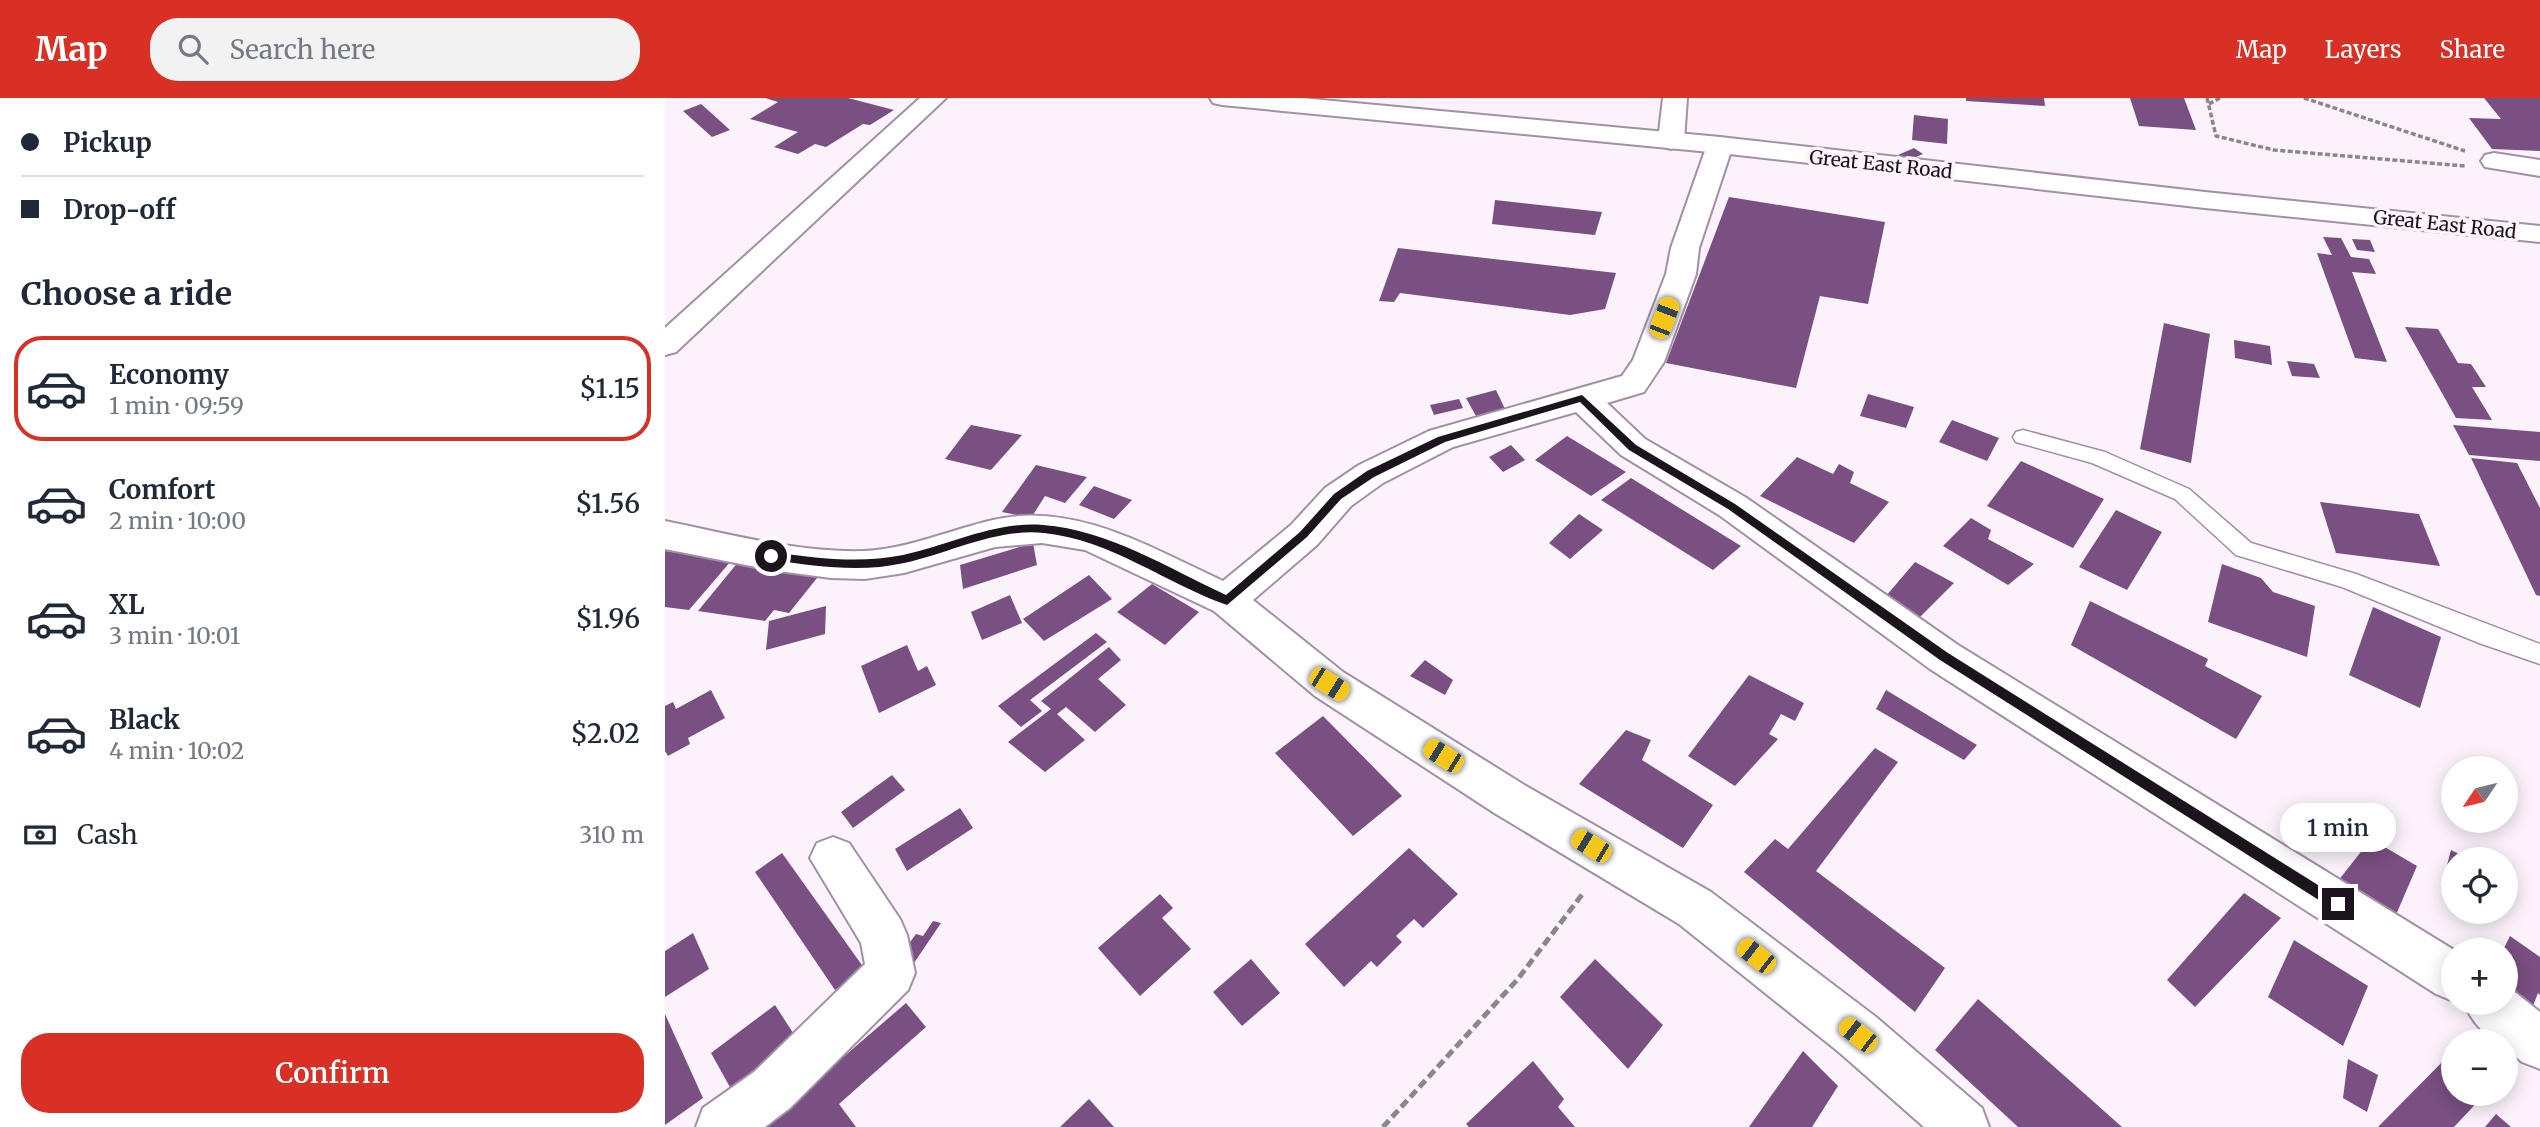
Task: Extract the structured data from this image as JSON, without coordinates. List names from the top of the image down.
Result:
{
  "streets": {
    "main road": ["Great East Road"]
  },
  "north": "bottom left",
  "page": {
    "header": "Map",
    "search": "Search here",
    "nav": ["Map", "Layers", "Share"],
    "banner": ["Pickup", "Drop-off"],
    "heading": "Choose a ride",
    "list": [
      {
        "name": "Economy",
        "note": "1 min · 09:59",
        "value": "$1.15"
      },
      {
        "name": "Comfort",
        "note": "2 min · 10:00",
        "value": "$1.56"
      },
      {
        "name": "XL",
        "note": "3 min · 10:01",
        "value": "$1.96"
      },
      {
        "name": "Black",
        "note": "4 min · 10:02",
        "value": "$2.02"
      }
    ],
    "map_buttons": ["+", "−"],
    "pay": ["Cash", "310 m"],
    "bubble": "1 min",
    "buttons": "Confirm"
  }
}
